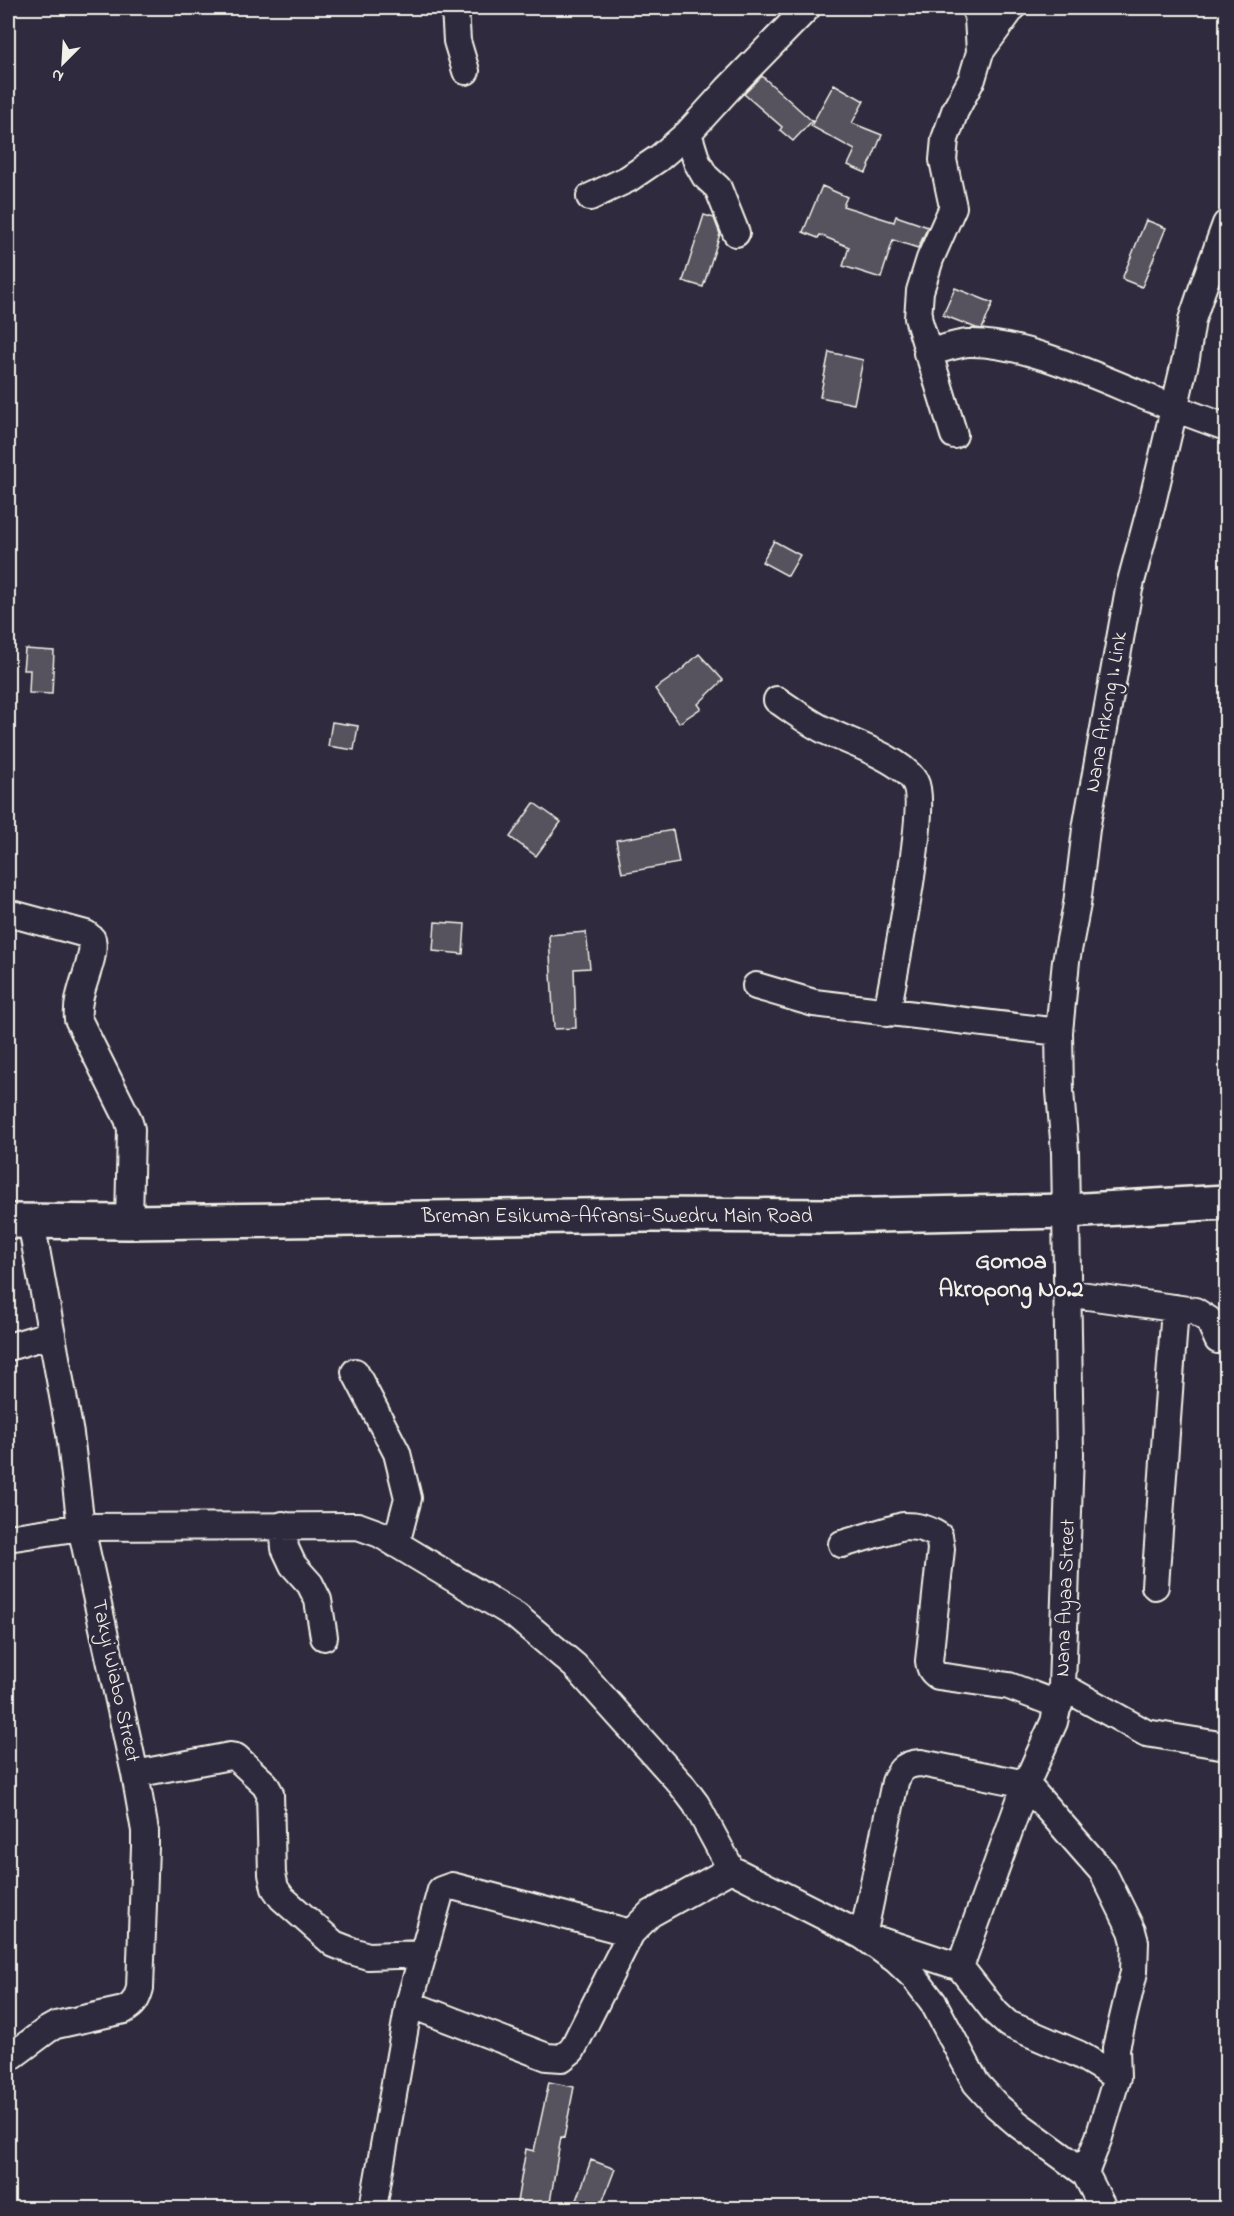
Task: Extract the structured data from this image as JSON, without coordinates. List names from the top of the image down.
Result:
{
  "streets": {
    "main road": ["Breman Esikuma-Afransi-Swedru Main Road"],
    "street": ["Nana Arkong I. Link", "Nana Ayaa Street", "Takyi Wiabo Street"]
  },
  "crossings": [
    ["Nana Arkong I. Link", "Breman Esikuma-Afransi-Swedru Main Road"],
    ["Nana Arkong I. Link", "Nana Ayaa Street"],
    ["Breman Esikuma-Afransi-Swedru Main Road", "Nana Ayaa Street"],
    ["Breman Esikuma-Afransi-Swedru Main Road", "Takyi Wiabo Street"]
  ],
  "districts": ["Gomoa Akropong No.2"],
  "north": "bottom left"
}
